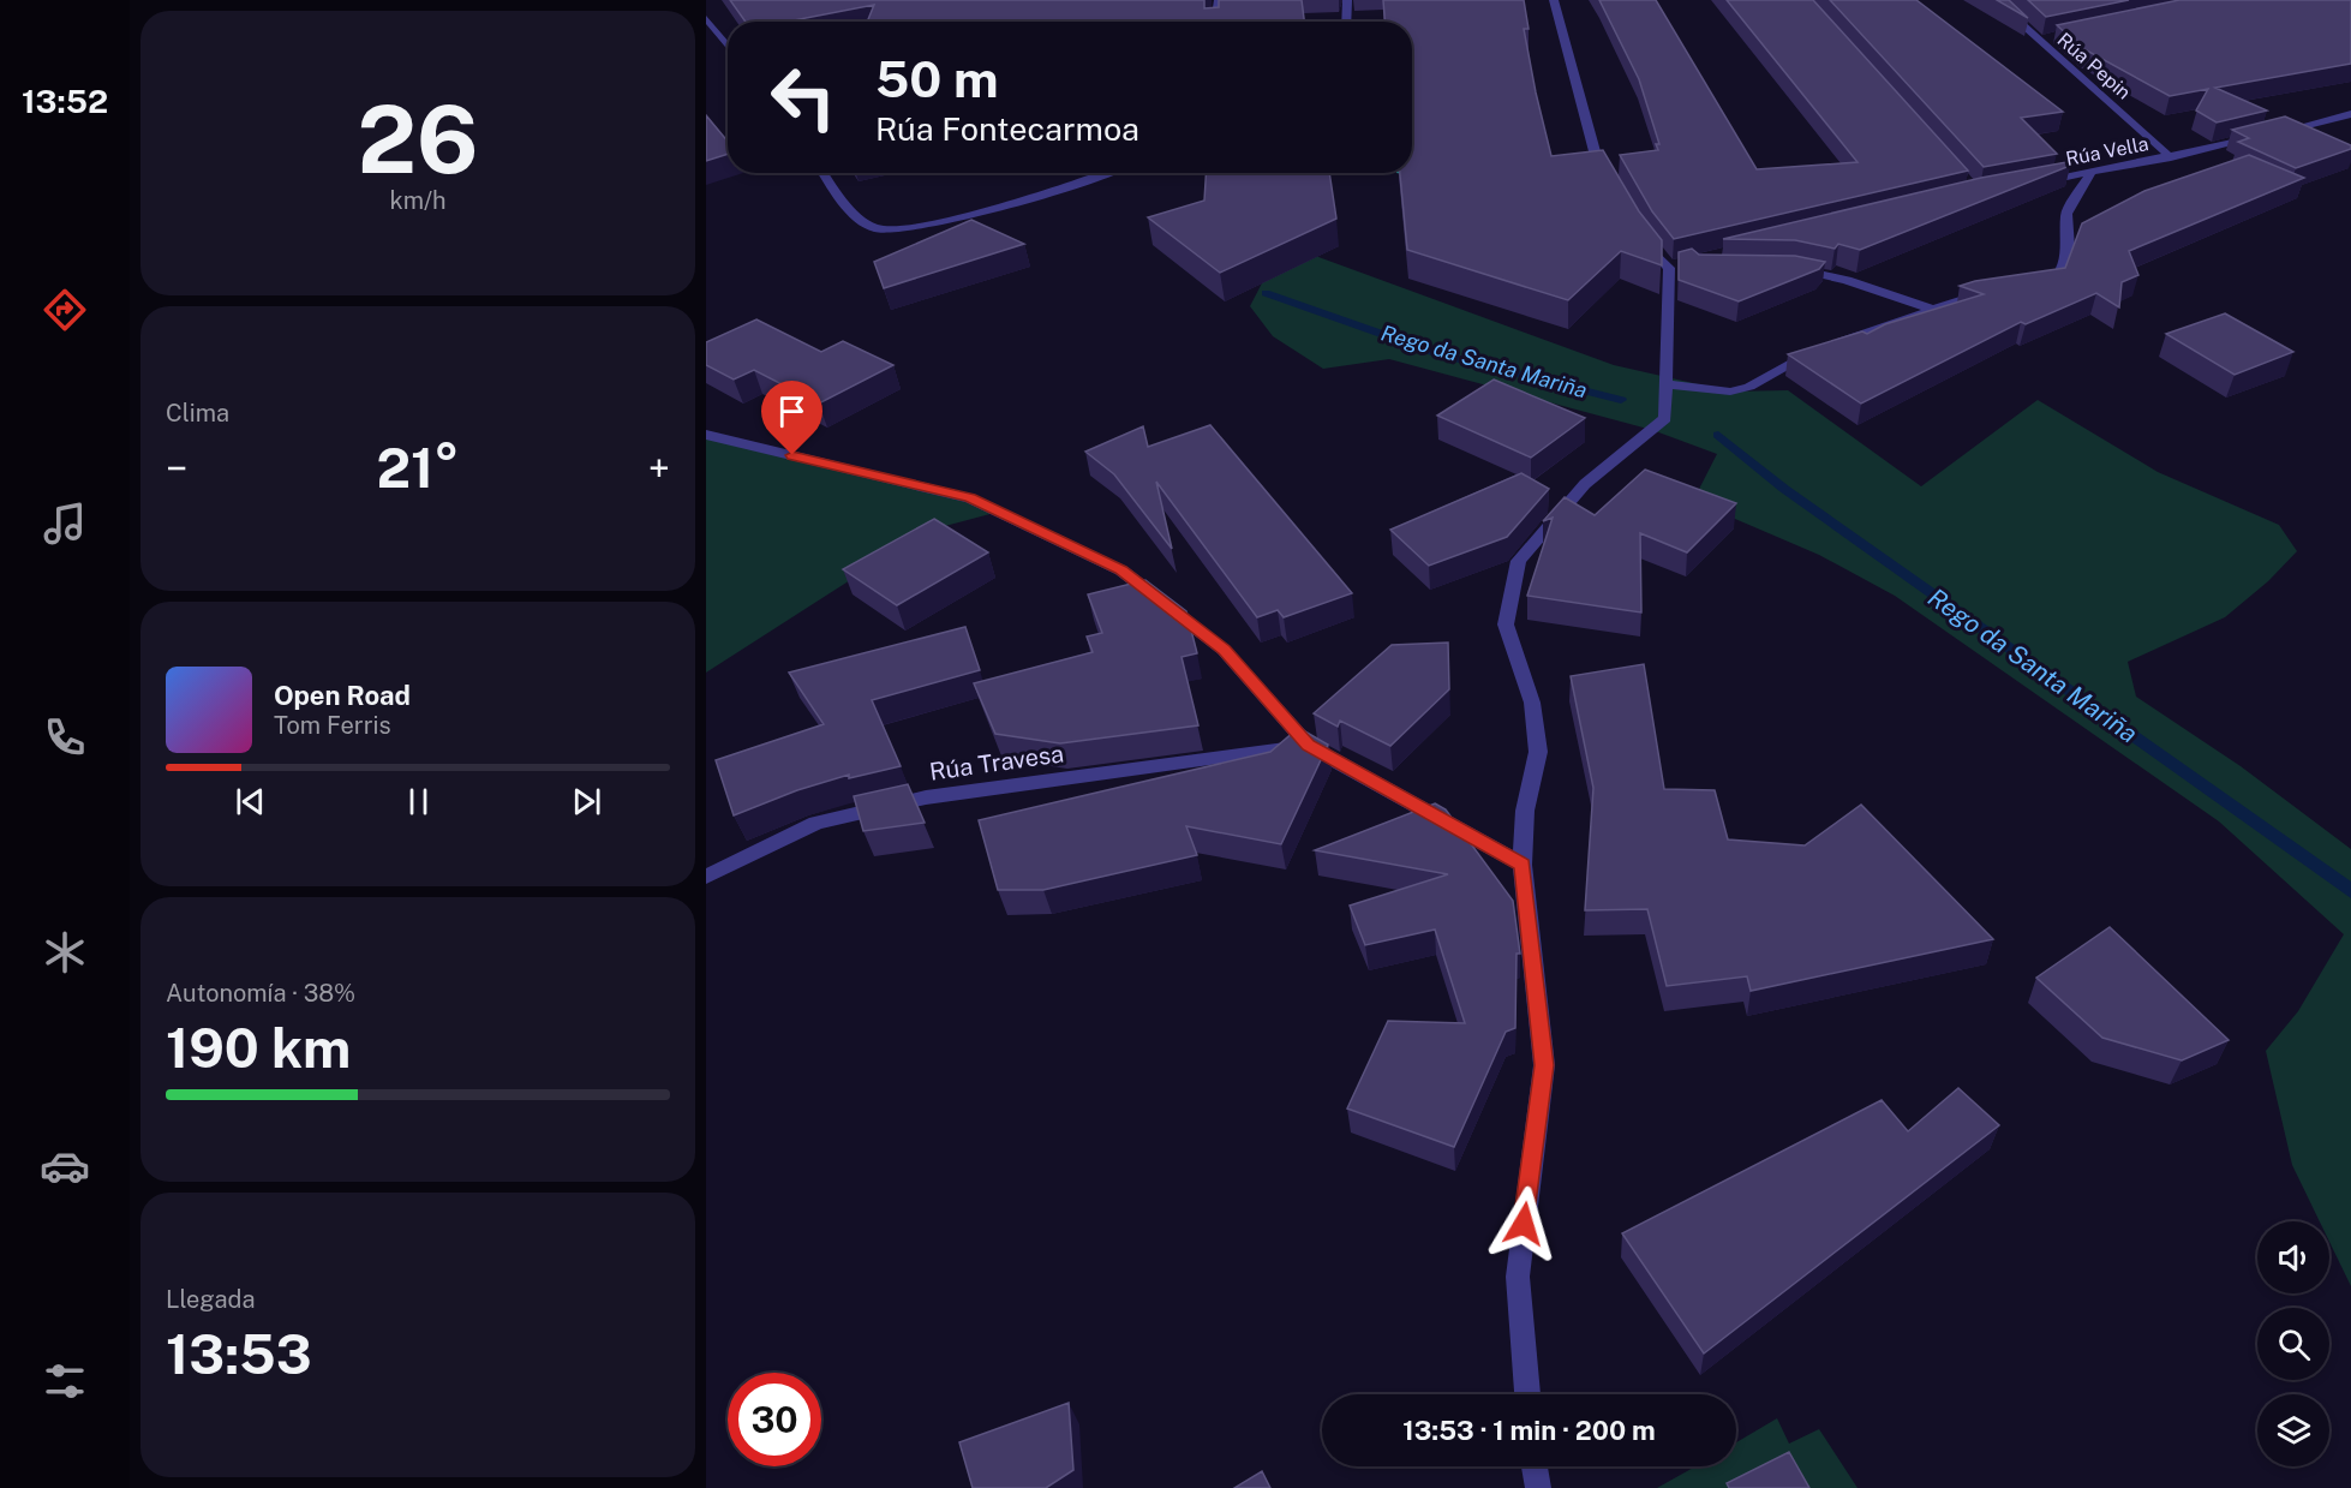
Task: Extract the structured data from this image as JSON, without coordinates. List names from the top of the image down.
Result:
{
  "streets": {
    "street": ["Rúa Pepin", "Rúa Vella", "Rúa Travesa"]
  },
  "crossings": [
    ["Rúa Pepin", "Rúa Vella"]
  ],
  "water": ["Rego da Santa Mariña"],
  "page": {
    "tabs": "13:52",
    "tile": [
      ["26", "km/h"],
      "Clima",
      ["Autonomía · 38%", "190 km"],
      ["Llegada", "13:53"]
    ],
    "turn": ["50 m", "Rúa Fontecarmoa"],
    "heat": ["−", "21°", "+"],
    "song": ["Open Road", "Tom Ferris"],
    "limit": "30",
    "trip": "13:53 · 1 min · 200 m"
  }
}
